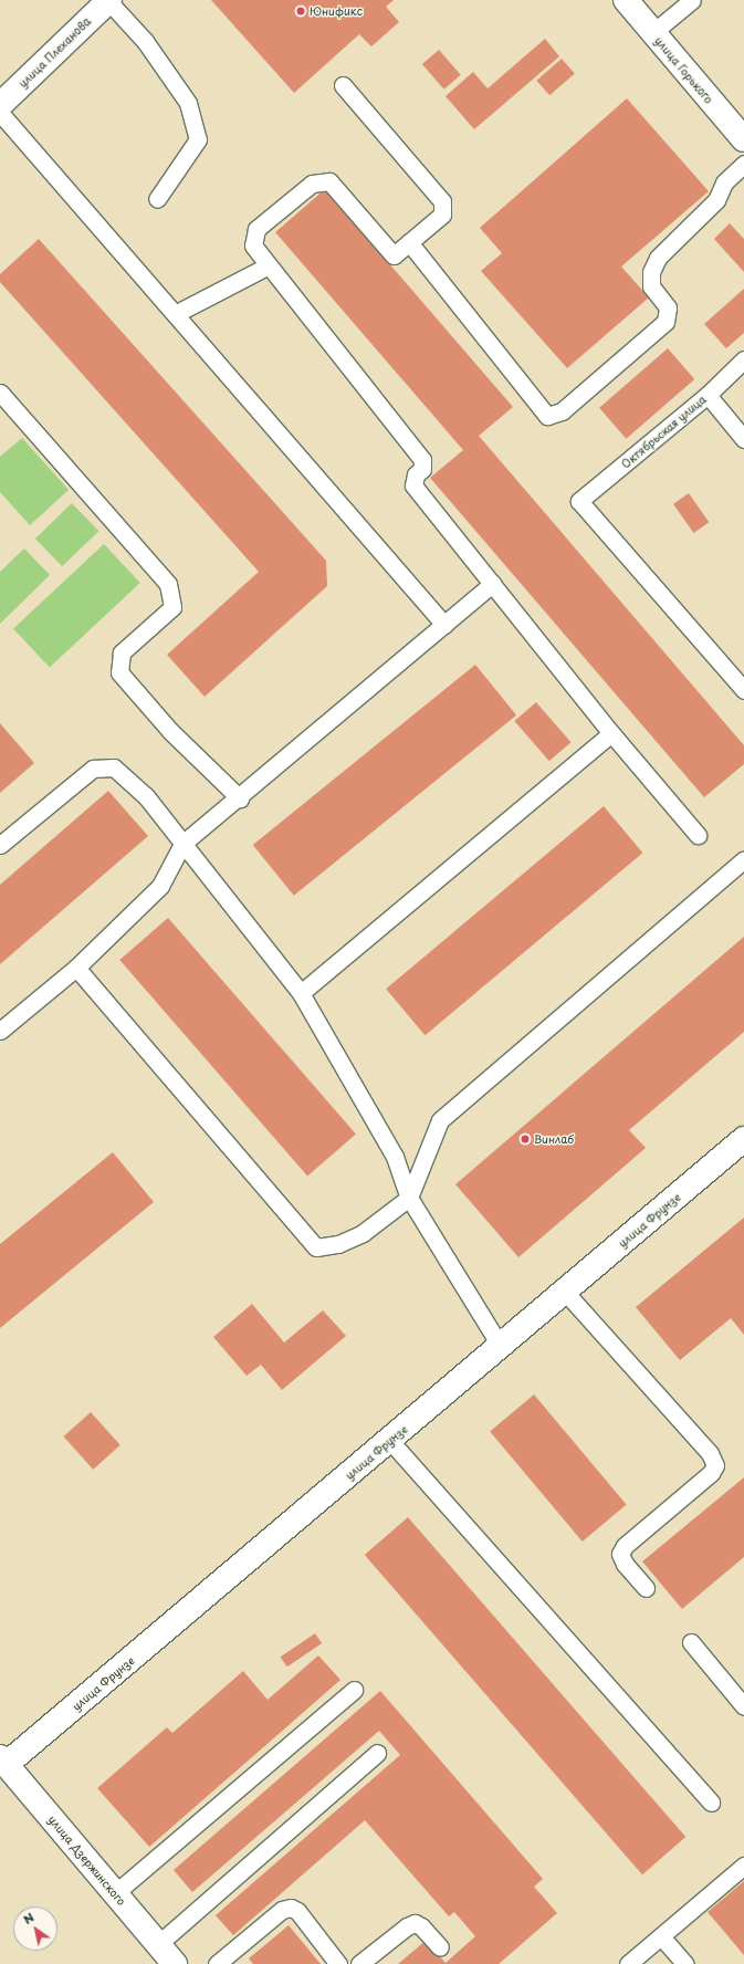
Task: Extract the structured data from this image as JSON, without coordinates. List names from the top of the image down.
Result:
{
  "streets": {
    "street": [
      "улица Плеханова",
      "улица Горького",
      "улица Фрунзе",
      "улица Дзержинского"
    ],
    "lane": ["Октябрьская улица"]
  },
  "crossings": [
    ["улица Фрунзе", "улица Дзержинского"]
  ],
  "places": ["Юнификс", "Винлаб"],
  "north": "top left"
}
